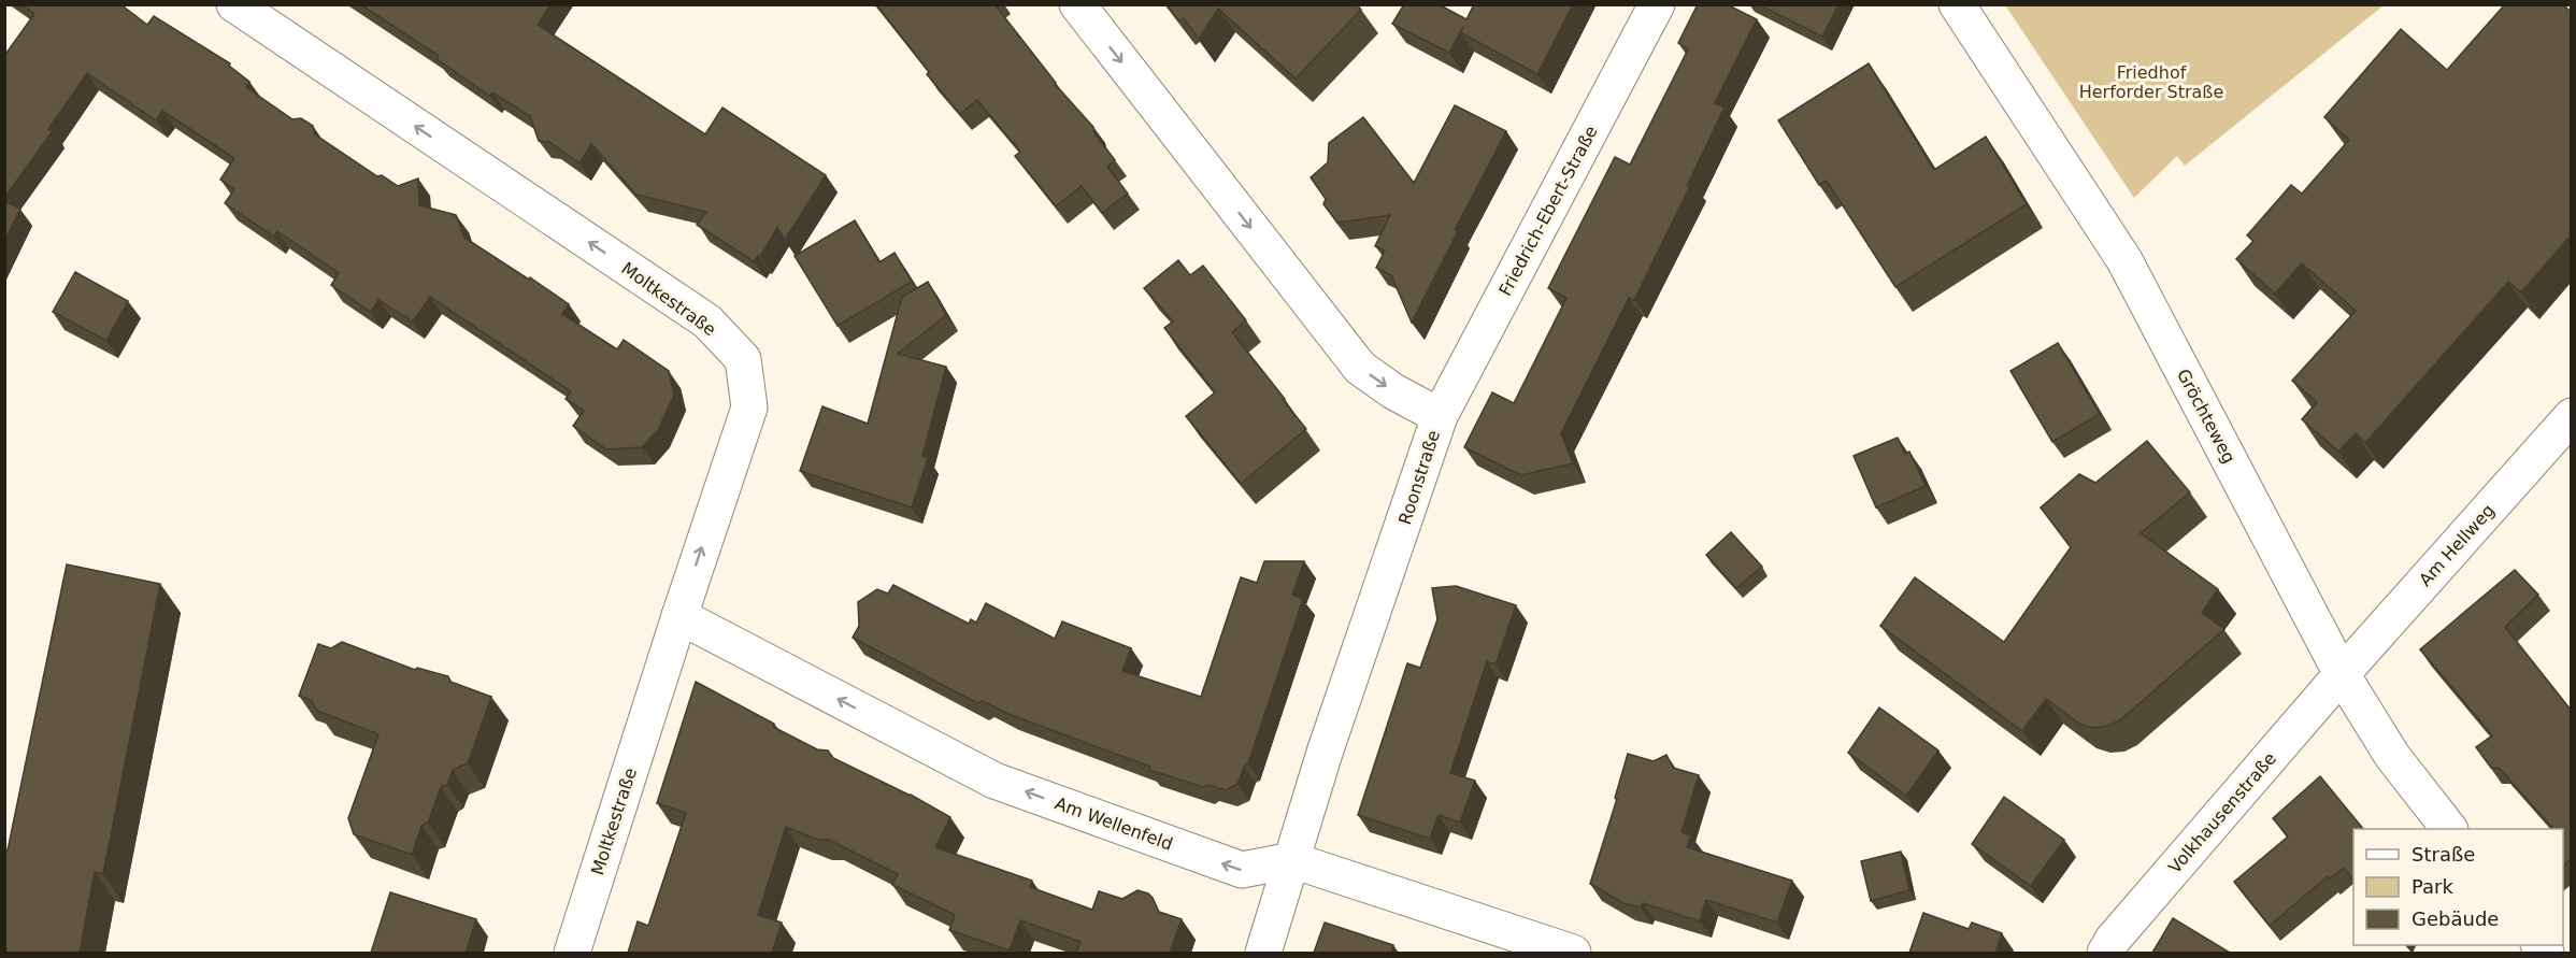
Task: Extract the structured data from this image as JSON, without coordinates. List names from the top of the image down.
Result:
{
  "streets": {
    "street": [
      "Friedrich-Ebert-Straße",
      "Moltkestraße",
      "Gröchteweg",
      "Roonstraße",
      "Am Hellweg",
      "Volkhausenstraße",
      "Am Wellenfeld"
    ]
  },
  "crossings": [
    ["Friedrich-Ebert-Straße", "Roonstraße"],
    ["Moltkestraße", "Am Wellenfeld"],
    ["Gröchteweg", "Am Hellweg"],
    ["Gröchteweg", "Volkhausenstraße"],
    ["Roonstraße", "Am Wellenfeld"],
    ["Am Hellweg", "Volkhausenstraße"]
  ],
  "one_way": ["Moltkestraße", "Roonstraße", "Am Wellenfeld"],
  "parks": ["Friedhof Herforder Straße"],
  "legend": ["Straße", "Park", "Gebäude"]
}
